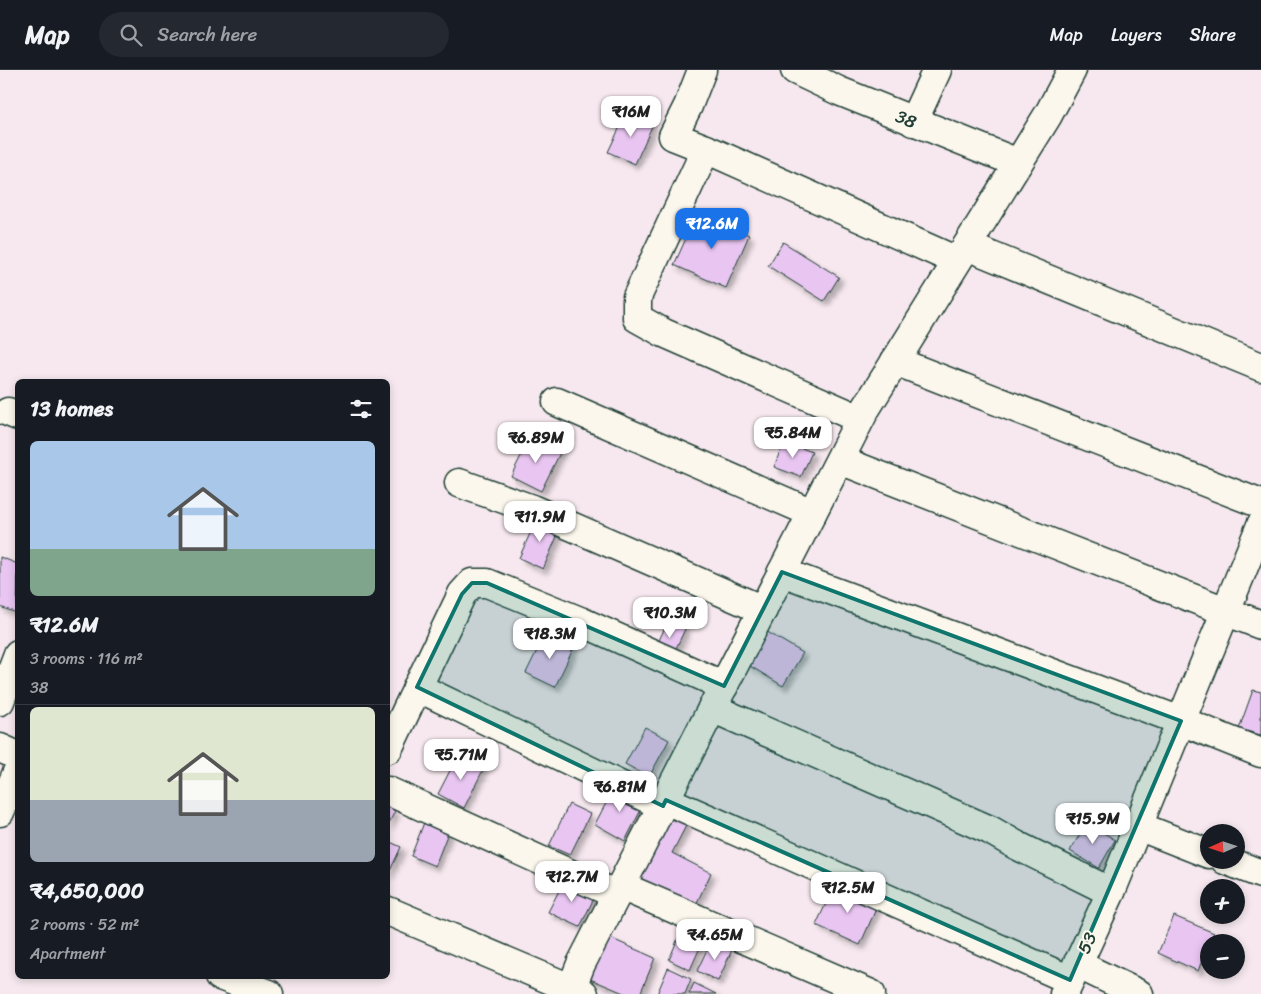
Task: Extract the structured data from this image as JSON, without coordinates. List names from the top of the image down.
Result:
{
  "streets": {
    "street": ["38", "53"]
  },
  "north": "left",
  "page": {
    "header": "Map",
    "search": "Search here",
    "nav": ["Map", "Layers", "Share"],
    "price": [
      "₹16M",
      "₹12.6M",
      "₹5.84M",
      "₹6.89M",
      "₹11.9M",
      "₹10.3M",
      "₹18.3M",
      "₹5.71M",
      "₹6.81M",
      "₹15.9M",
      "₹12.7M",
      "₹12.5M",
      "₹4.65M"
    ],
    "heading": "13 homes",
    "list": [
      {
        "name": "₹12.6M",
        "note": "3 rooms · 116 m² · 38"
      },
      {
        "name": "₹4,650,000",
        "note": "2 rooms · 52 m² · Apartment"
      }
    ],
    "map_buttons": ["+", "−"]
  }
}
